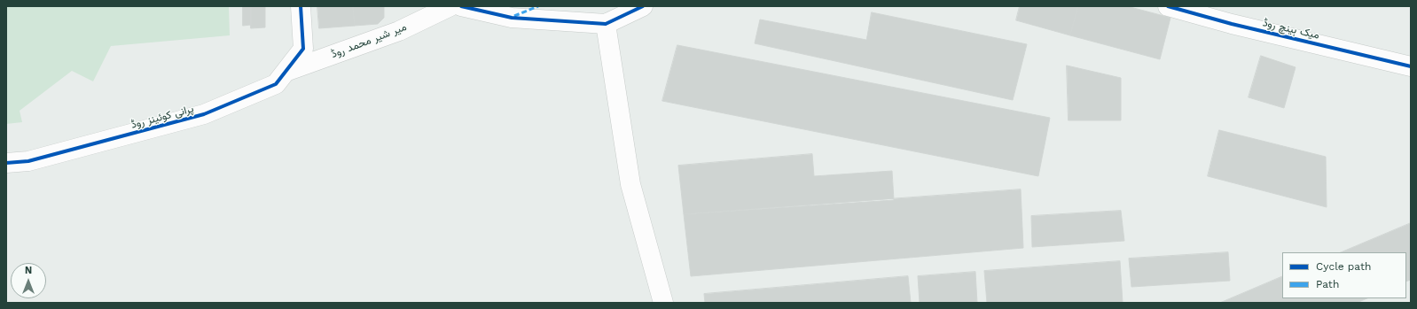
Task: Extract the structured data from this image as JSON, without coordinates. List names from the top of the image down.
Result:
{
  "streets": {
    "street": ["میک ہینچ روڈ", "میر شیر محمد روڈ", "پرانی کوئینز روڈ"]
  },
  "crossings": [
    ["میر شیر محمد روڈ", "پرانی کوئینز روڈ"]
  ],
  "legend": ["Cycle path", "Path"],
  "north": "top"
}
